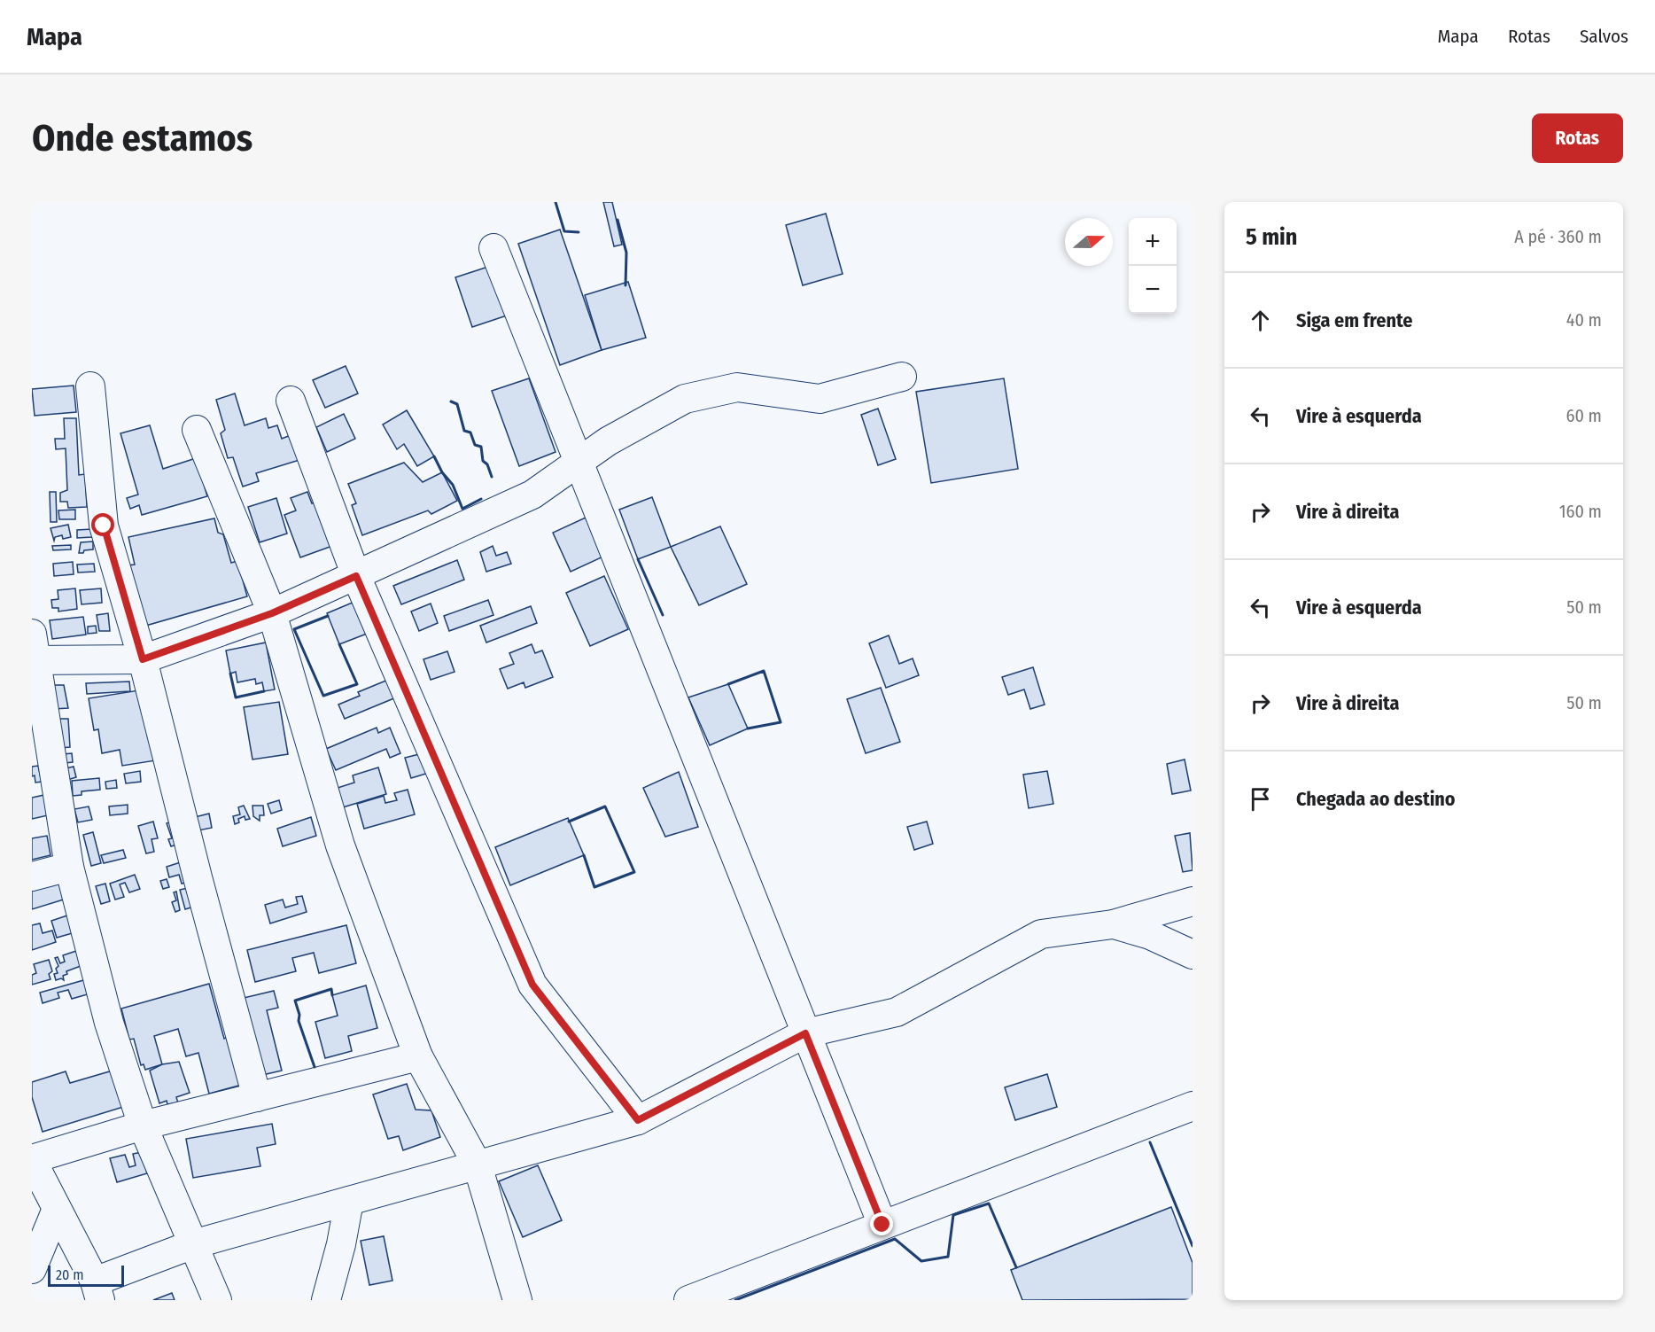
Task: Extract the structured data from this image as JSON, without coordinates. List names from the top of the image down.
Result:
{
  "scale_bar": "20 m",
  "north": "right",
  "page": {
    "header": "Mapa",
    "nav": ["Mapa", "Rotas", "Salvos"],
    "buttons": "Rotas",
    "title": "Onde estamos",
    "heading": ["5 min", "A pé · 360 m"],
    "map_buttons": ["+", "−"],
    "list": [
      ["Siga em frente", "40 m"],
      ["Vire à esquerda", "60 m"],
      ["Vire à direita", "160 m"],
      ["Vire à esquerda", "50 m"],
      ["Vire à direita", "50 m"],
      "Chegada ao destino"
    ],
    "scale": "20 m"
  }
}
